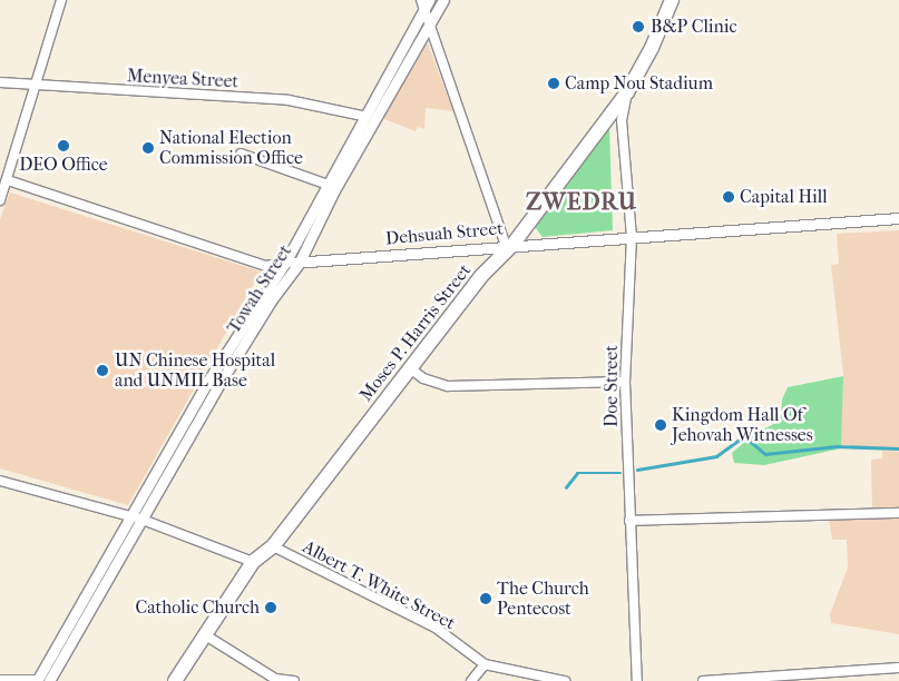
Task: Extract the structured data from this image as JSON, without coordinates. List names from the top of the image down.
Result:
{
  "streets": {
    "highway": ["Moses P. Harris Street"],
    "street": [
      "Menyea Street",
      "Dehsuah Street",
      "Towah Street",
      "Doe Street",
      "Albert T. White Street"
    ]
  },
  "crossings": [
    ["Menyea Street", "Towah Street"],
    ["Dehsuah Street", "Towah Street"],
    ["Dehsuah Street", "Moses P. Harris Street"],
    ["Dehsuah Street", "Doe Street"],
    ["Moses P. Harris Street", "Doe Street"],
    ["Moses P. Harris Street", "Albert T. White Street"]
  ],
  "districts": ["ZWEDRU"],
  "places": [
    "B&P Clinic",
    "Camp Nou Stadium",
    "DEO Office",
    "National Election Commission Office",
    "Capital Hill",
    "UN Chinese Hospital and UNMIL Base",
    "Kingdom Hall Of Jehovah Witnesses",
    "The Church Pentecost",
    "Catholic Church"
  ]
}
